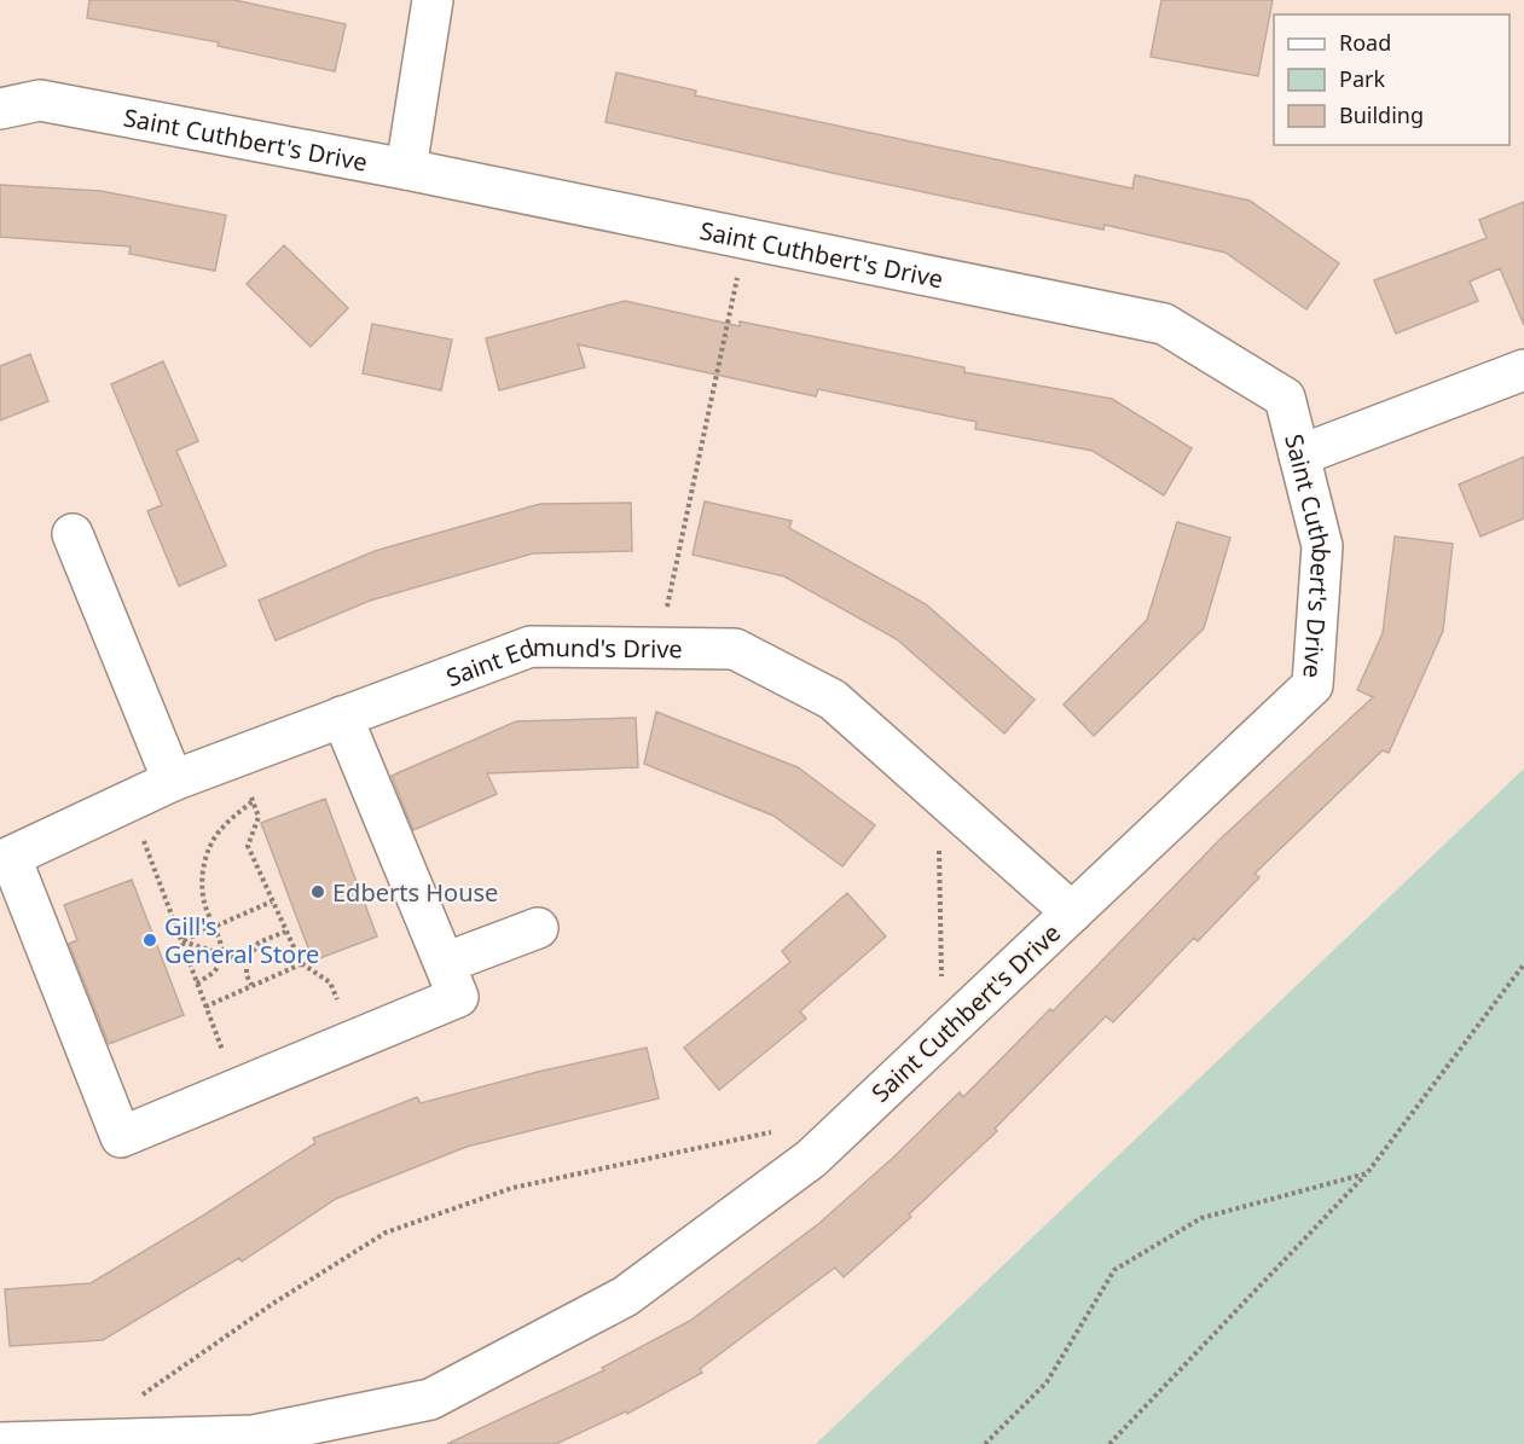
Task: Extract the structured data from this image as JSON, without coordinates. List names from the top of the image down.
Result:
{
  "streets": {
    "street": ["Saint Cuthbert's Drive", "Saint Edmund's Drive"]
  },
  "crossings": [
    ["Saint Cuthbert's Drive", "Saint Edmund's Drive"]
  ],
  "places": ["Edberts House", "Gill's General Store"],
  "legend": ["Road", "Park", "Building"]
}
